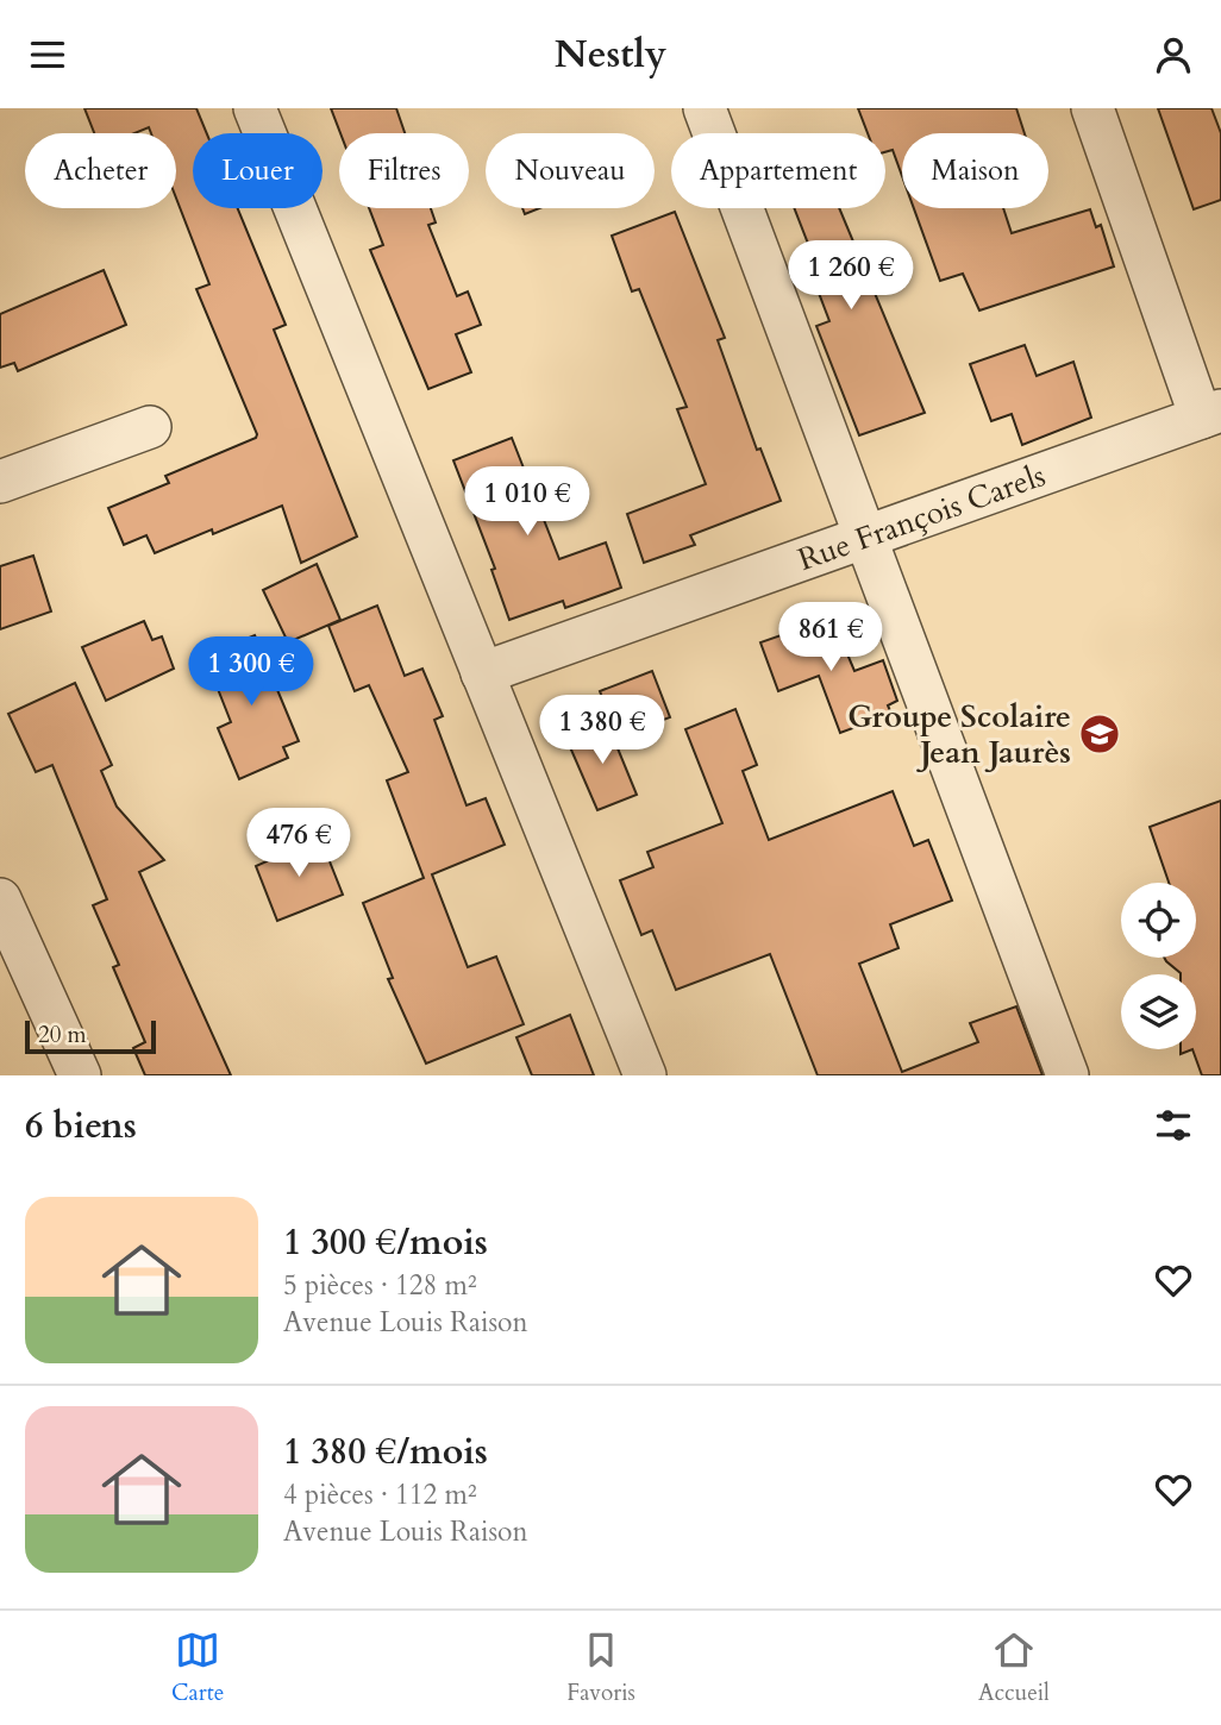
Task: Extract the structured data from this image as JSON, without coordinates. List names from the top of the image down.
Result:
{
  "streets": {
    "street": ["Rue François Carels"]
  },
  "places": {
    "school or university": ["Groupe Scolaire Jean Jaurès"]
  },
  "scale_bar": "20 m",
  "page": {
    "header": "Nestly",
    "chip": [
      "Acheter",
      "Louer",
      "Filtres",
      "Nouveau",
      "Appartement",
      "Maison"
    ],
    "price": [
      "1 260 €",
      "1 010 €",
      "861 €",
      "1 300 €",
      "1 380 €",
      "476 €"
    ],
    "scale": "20 m",
    "heading": "6 biens",
    "list": [
      {
        "name": "1 300 €/mois",
        "note": "5 pièces · 128 m² · Avenue Louis Raison"
      },
      {
        "name": "1 380 €/mois",
        "note": "4 pièces · 112 m² · Avenue Louis Raison"
      }
    ],
    "tabs": ["Carte", "Favoris", "Accueil"]
  }
}
